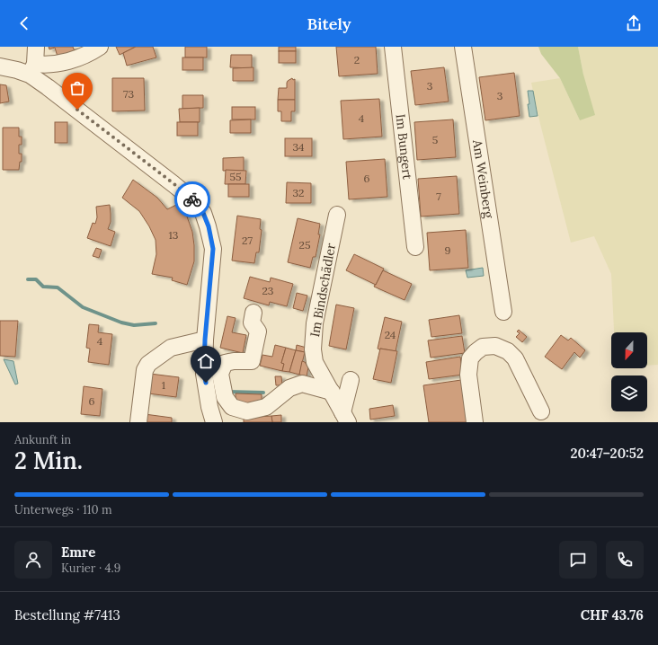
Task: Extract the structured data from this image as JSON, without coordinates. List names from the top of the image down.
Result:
{
  "streets": {
    "street": ["Im Bungert", "Am Weinberg", "Im Bindschädler"]
  },
  "house_numbers": [
    "2",
    "3",
    "73",
    "3",
    "4",
    "5",
    "34",
    "55",
    "6",
    "32",
    "7",
    "13",
    "27",
    "25",
    "9",
    "23",
    "24",
    "4",
    "1",
    "6"
  ],
  "north": "bottom",
  "page": {
    "header": "Bitely",
    "heading": ["2 Min.", "Ankunft in", "20:47–20:52"],
    "panel": [
      "Emre",
      "Kurier · 4.9",
      "Bestellung #7413",
      "CHF 43.76"
    ],
    "bar": "Unterwegs · 110 m"
  }
}
